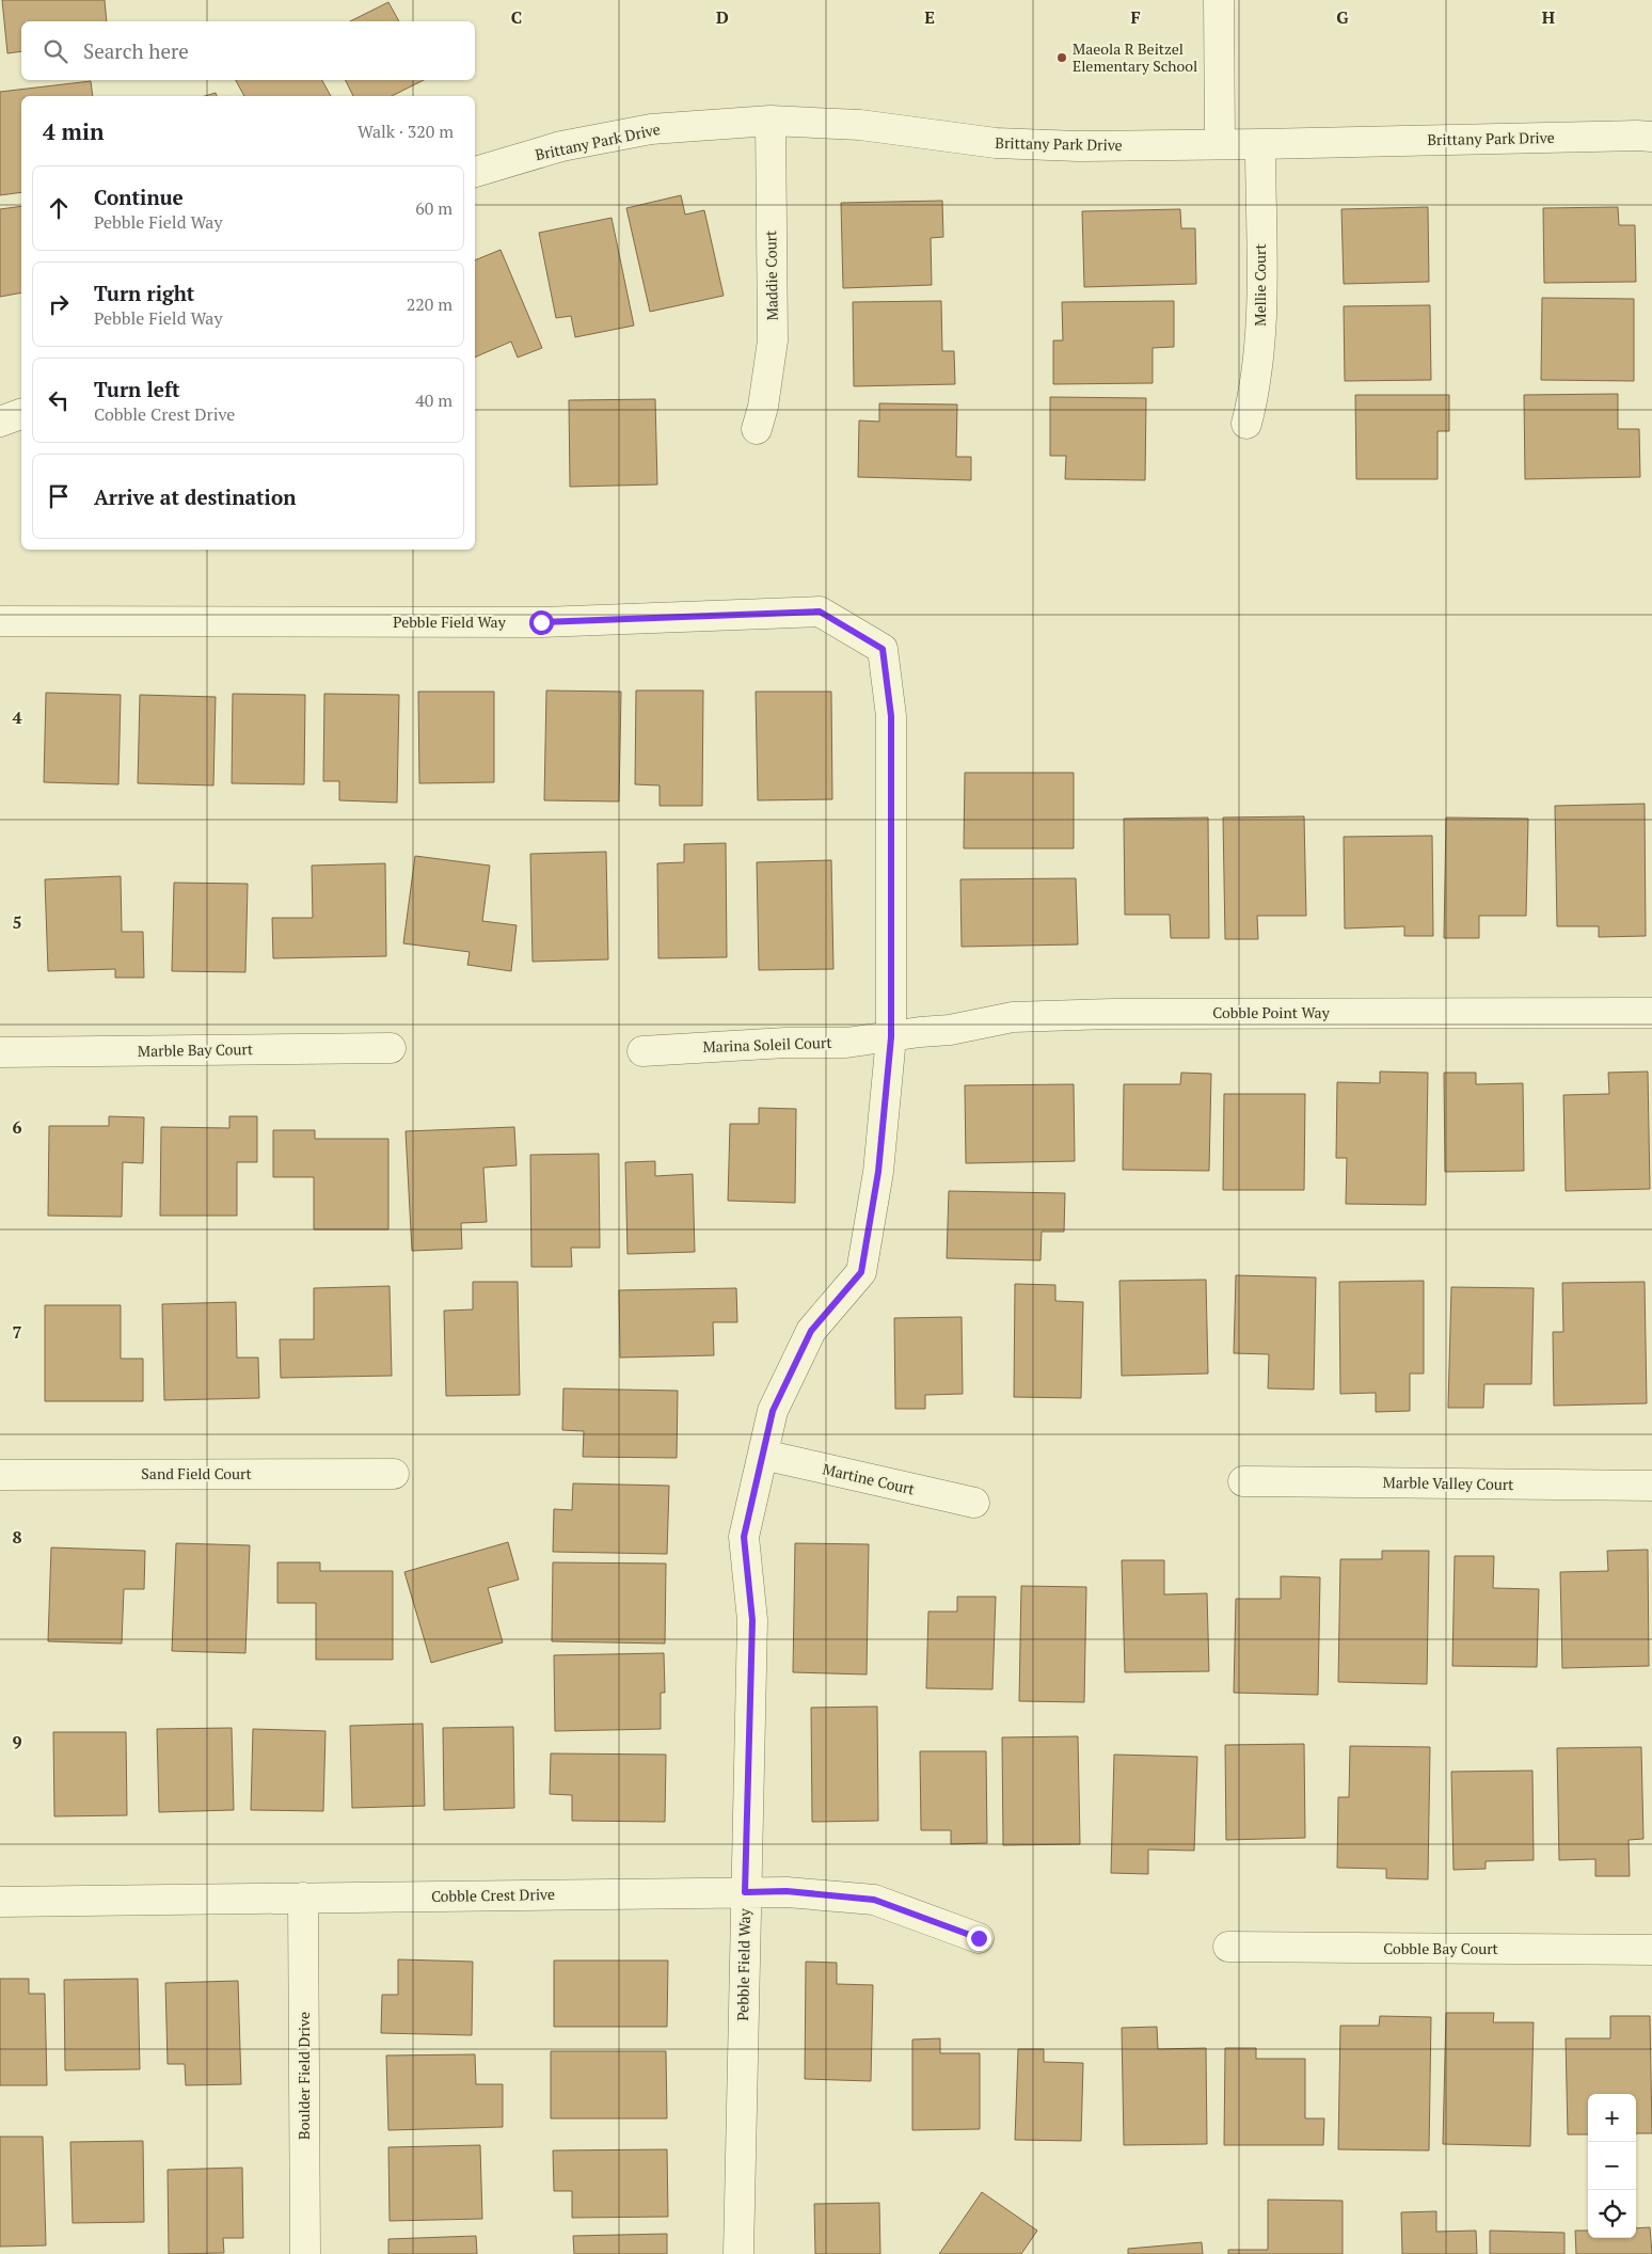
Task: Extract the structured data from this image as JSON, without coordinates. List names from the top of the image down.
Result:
{
  "streets": {
    "street": [
      "Brittany Park Drive",
      "Maddie Court",
      "Mellie Court",
      "Pebble Field Way",
      "Cobble Point Way",
      "Marina Soleil Court",
      "Marble Bay Court",
      "Sand Field Court",
      "Martine Court",
      "Marble Valley Court",
      "Cobble Crest Drive",
      "Cobble Bay Court",
      "Boulder Field Drive"
    ]
  },
  "crossings": [
    ["Brittany Park Drive", "Maddie Court"],
    ["Brittany Park Drive", "Mellie Court"],
    ["Pebble Field Way", "Cobble Point Way"],
    ["Pebble Field Way", "Marina Soleil Court"],
    ["Pebble Field Way", "Martine Court"],
    ["Pebble Field Way", "Cobble Crest Drive"],
    ["Cobble Point Way", "Marina Soleil Court"],
    ["Cobble Crest Drive", "Boulder Field Drive"]
  ],
  "places": ["Maeola R Beitzel Elementary School"],
  "page": {
    "search": "Search here",
    "heading": ["4 min", "Walk · 320 m"],
    "list": [
      ["Continue", "Pebble Field Way", "60 m"],
      ["Turn right", "Pebble Field Way", "220 m"],
      ["Turn left", "Cobble Crest Drive", "40 m"],
      "Arrive at destination"
    ],
    "map_buttons": ["+", "−"]
  },
  "grid": {
    "columns": [
      "C",
      "D",
      "E",
      "F",
      "G",
      "H"
    ],
    "rows": [
      "4",
      "5",
      "6",
      "7",
      "8",
      "9"
    ]
  }
}
